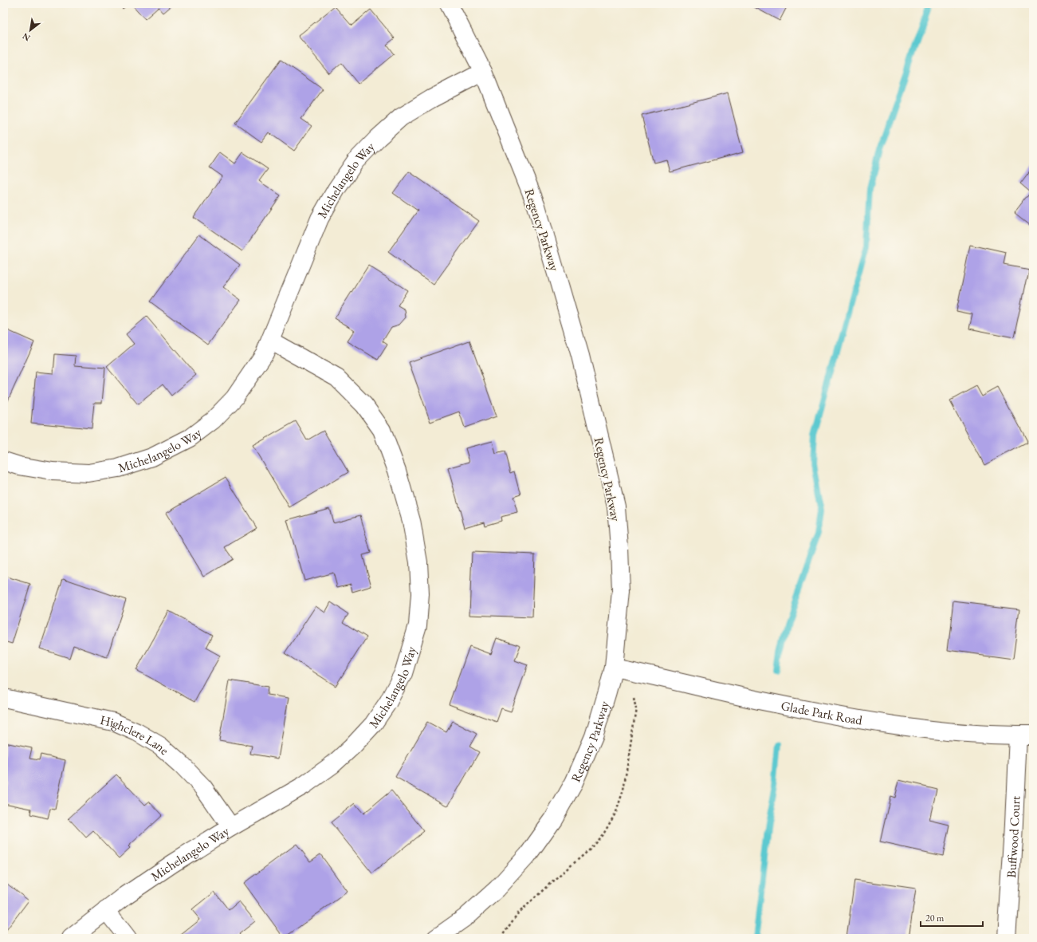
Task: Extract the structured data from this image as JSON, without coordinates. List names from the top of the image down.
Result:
{
  "streets": {
    "street": [
      "Michelangelo Way",
      "Regency Parkway",
      "Glade Park Road",
      "Highclere Lane",
      "Buffwood Court"
    ]
  },
  "crossings": [
    ["Michelangelo Way", "Regency Parkway"],
    ["Michelangelo Way", "Highclere Lane"],
    ["Regency Parkway", "Glade Park Road"],
    ["Glade Park Road", "Buffwood Court"]
  ],
  "scale_bar": "20 m",
  "north": "bottom left"
}
